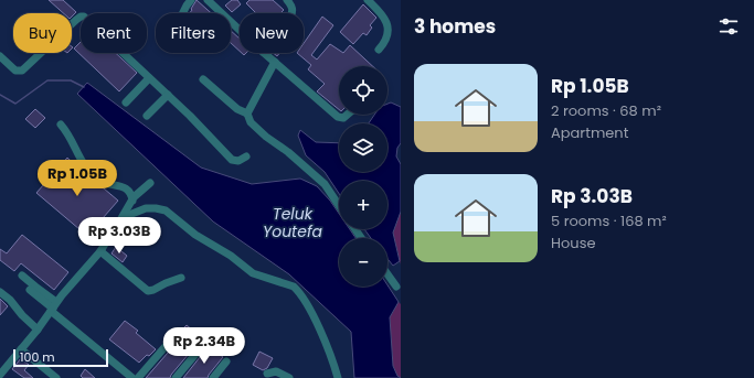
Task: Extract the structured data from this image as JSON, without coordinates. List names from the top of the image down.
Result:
{
  "water": ["Teluk Youtefa"],
  "scale_bar": "100 m",
  "page": {
    "heading": "3 homes",
    "chip": [
      "Buy",
      "Rent",
      "Filters",
      "New"
    ],
    "list": [
      {
        "name": "Rp 1.05B",
        "note": "2 rooms · 68 m² · Apartment"
      },
      {
        "name": "Rp 3.03B",
        "note": "5 rooms · 168 m² · House"
      }
    ],
    "map_buttons": ["+", "−"],
    "price": ["Rp 1.05B", "Rp 3.03B", "Rp 2.34B"],
    "scale": "100 m"
  }
}
